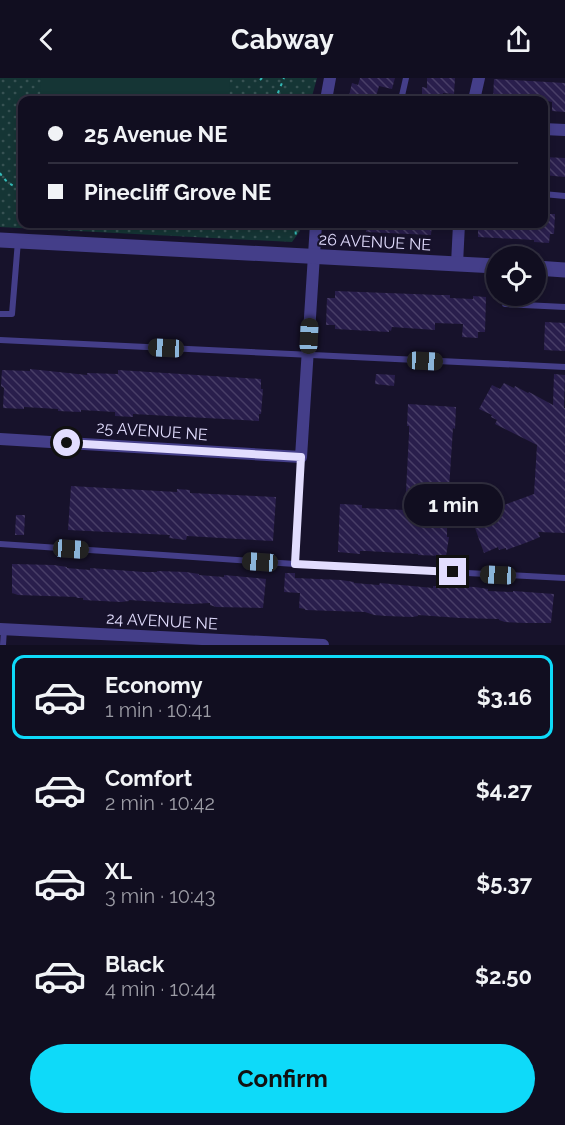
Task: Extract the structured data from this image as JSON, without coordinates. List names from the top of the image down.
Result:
{
  "streets": {
    "street": ["26 AVENUE NE", "25 AVENUE NE", "24 AVENUE NE"]
  },
  "page": {
    "header": "Cabway",
    "banner": ["25 Avenue NE", "Pinecliff Grove NE"],
    "bubble": "1 min",
    "list": [
      {
        "name": "Economy",
        "note": "1 min · 10:41",
        "value": "$3.16"
      },
      {
        "name": "Comfort",
        "note": "2 min · 10:42",
        "value": "$4.27"
      },
      {
        "name": "XL",
        "note": "3 min · 10:43",
        "value": "$5.37"
      },
      {
        "name": "Black",
        "note": "4 min · 10:44",
        "value": "$2.50"
      }
    ],
    "buttons": "Confirm"
  }
}
